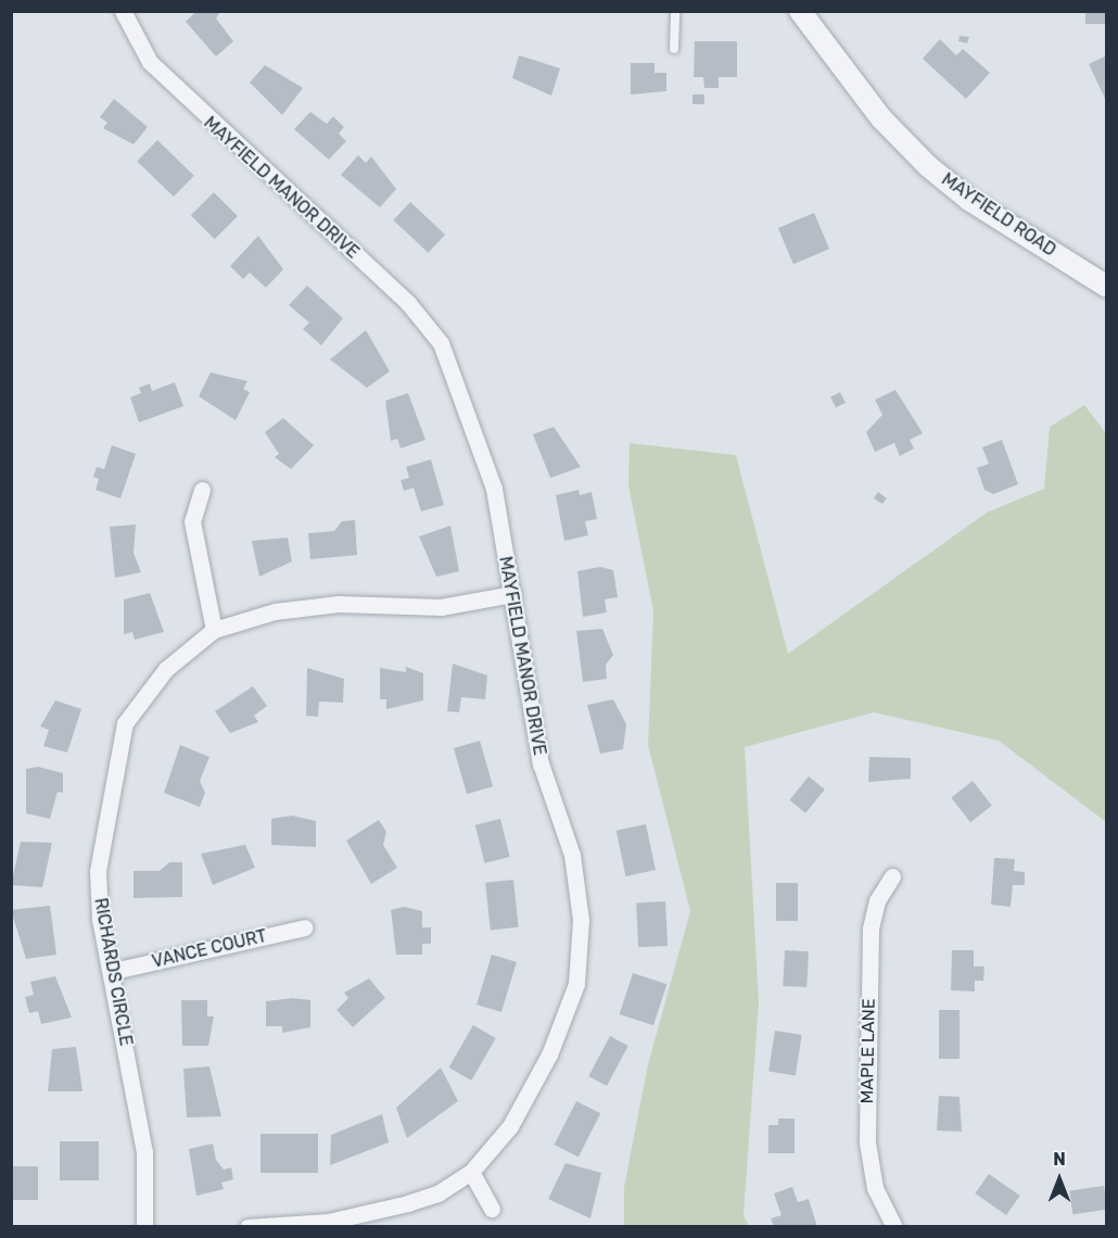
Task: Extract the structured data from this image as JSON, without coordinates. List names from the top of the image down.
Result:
{
  "streets": {
    "street": [
      "MAYFIELD MANOR DRIVE",
      "MAYFIELD ROAD",
      "VANCE COURT",
      "RICHARDS CIRCLE",
      "MAPLE LANE"
    ]
  },
  "crossings": [
    ["MAYFIELD MANOR DRIVE", "RICHARDS CIRCLE"],
    ["VANCE COURT", "RICHARDS CIRCLE"]
  ],
  "north": "top"
}
